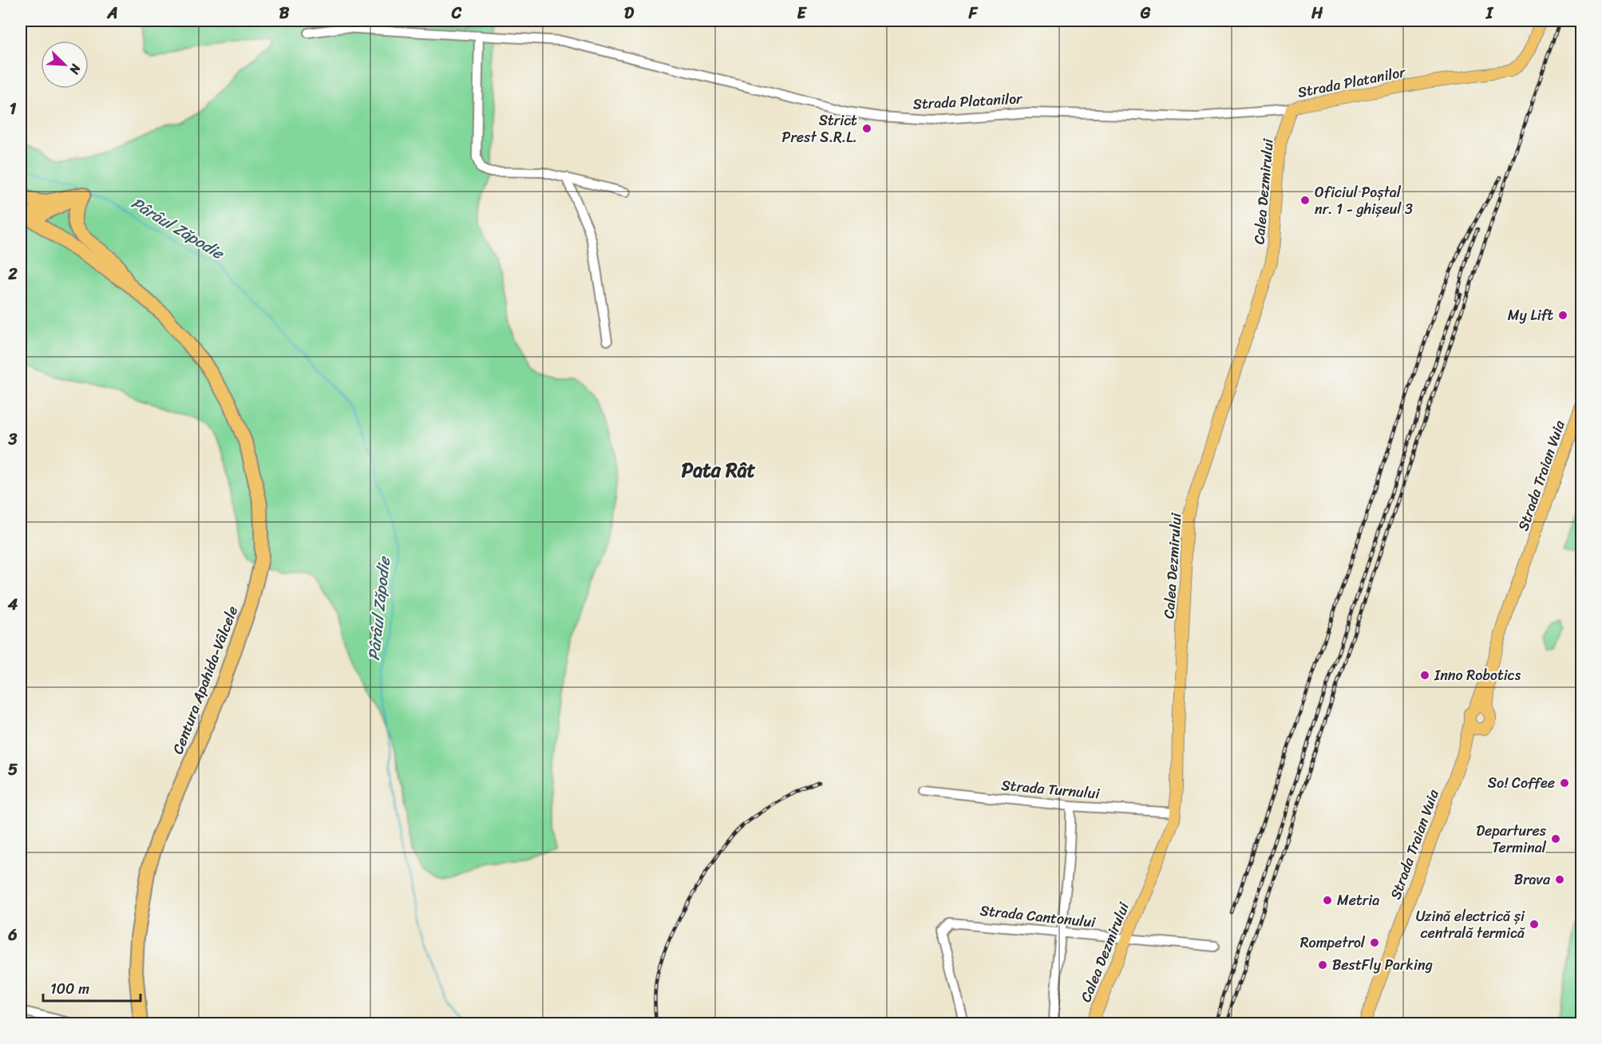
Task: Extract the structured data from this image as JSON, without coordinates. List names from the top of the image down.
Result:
{
  "streets": {
    "highway": ["Centura Apahida-Vâlcele"],
    "main road": ["Strada Platanilor", "Calea Dezmirului", "Strada Traian Vuia"],
    "street": ["Strada Turnului", "Strada Cantonului"]
  },
  "crossings": [
    ["Strada Platanilor", "Calea Dezmirului"],
    ["Calea Dezmirului", "Strada Turnului"],
    ["Calea Dezmirului", "Strada Cantonului"]
  ],
  "districts": ["Pata Rât"],
  "water": ["Pârâul Zăpodie"],
  "places": [
    "Strict Prest S.R.L.",
    "Oficiul Poștal nr. 1 - ghișeul 3",
    "My Lift",
    "Inno Robotics",
    "So! Coffee",
    "Departures Terminal",
    "Brava",
    "Metria",
    "Uzină electrică și centrală termică",
    "Rompetrol",
    "BestFly Parking"
  ],
  "scale_bar": "100 m",
  "north": "bottom right",
  "grid": {
    "columns": [
      "A",
      "B",
      "C",
      "D",
      "E",
      "F",
      "G",
      "H",
      "I"
    ],
    "rows": [
      "1",
      "2",
      "3",
      "4",
      "5",
      "6"
    ]
  }
}
